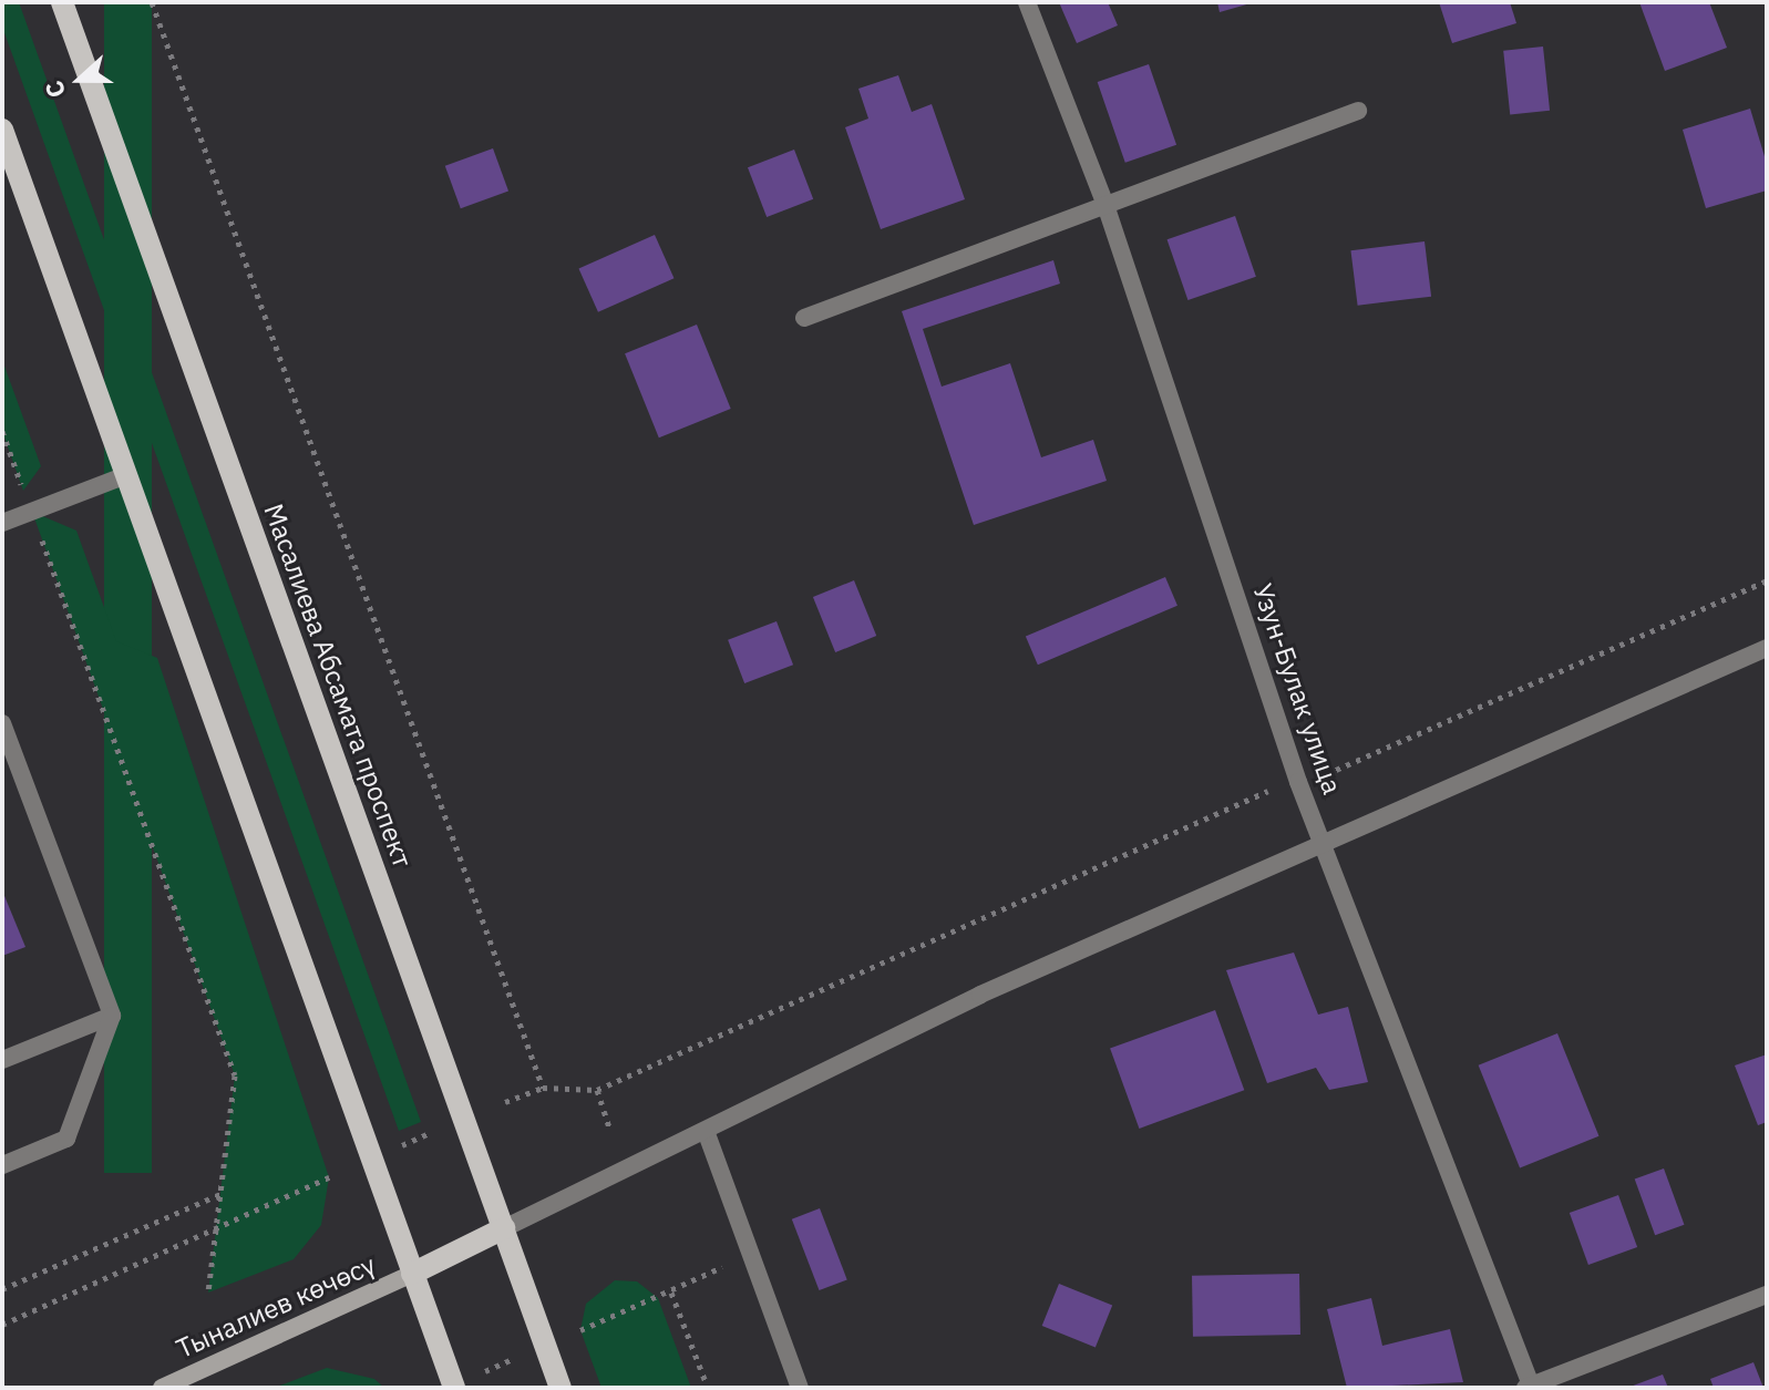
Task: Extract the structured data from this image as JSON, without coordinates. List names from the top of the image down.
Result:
{
  "streets": {
    "main road": ["Масалиева Абсамата проспект", "Тыналиев көчөсү"],
    "street": ["Узун-Булак улица"]
  },
  "north": "left"
}
